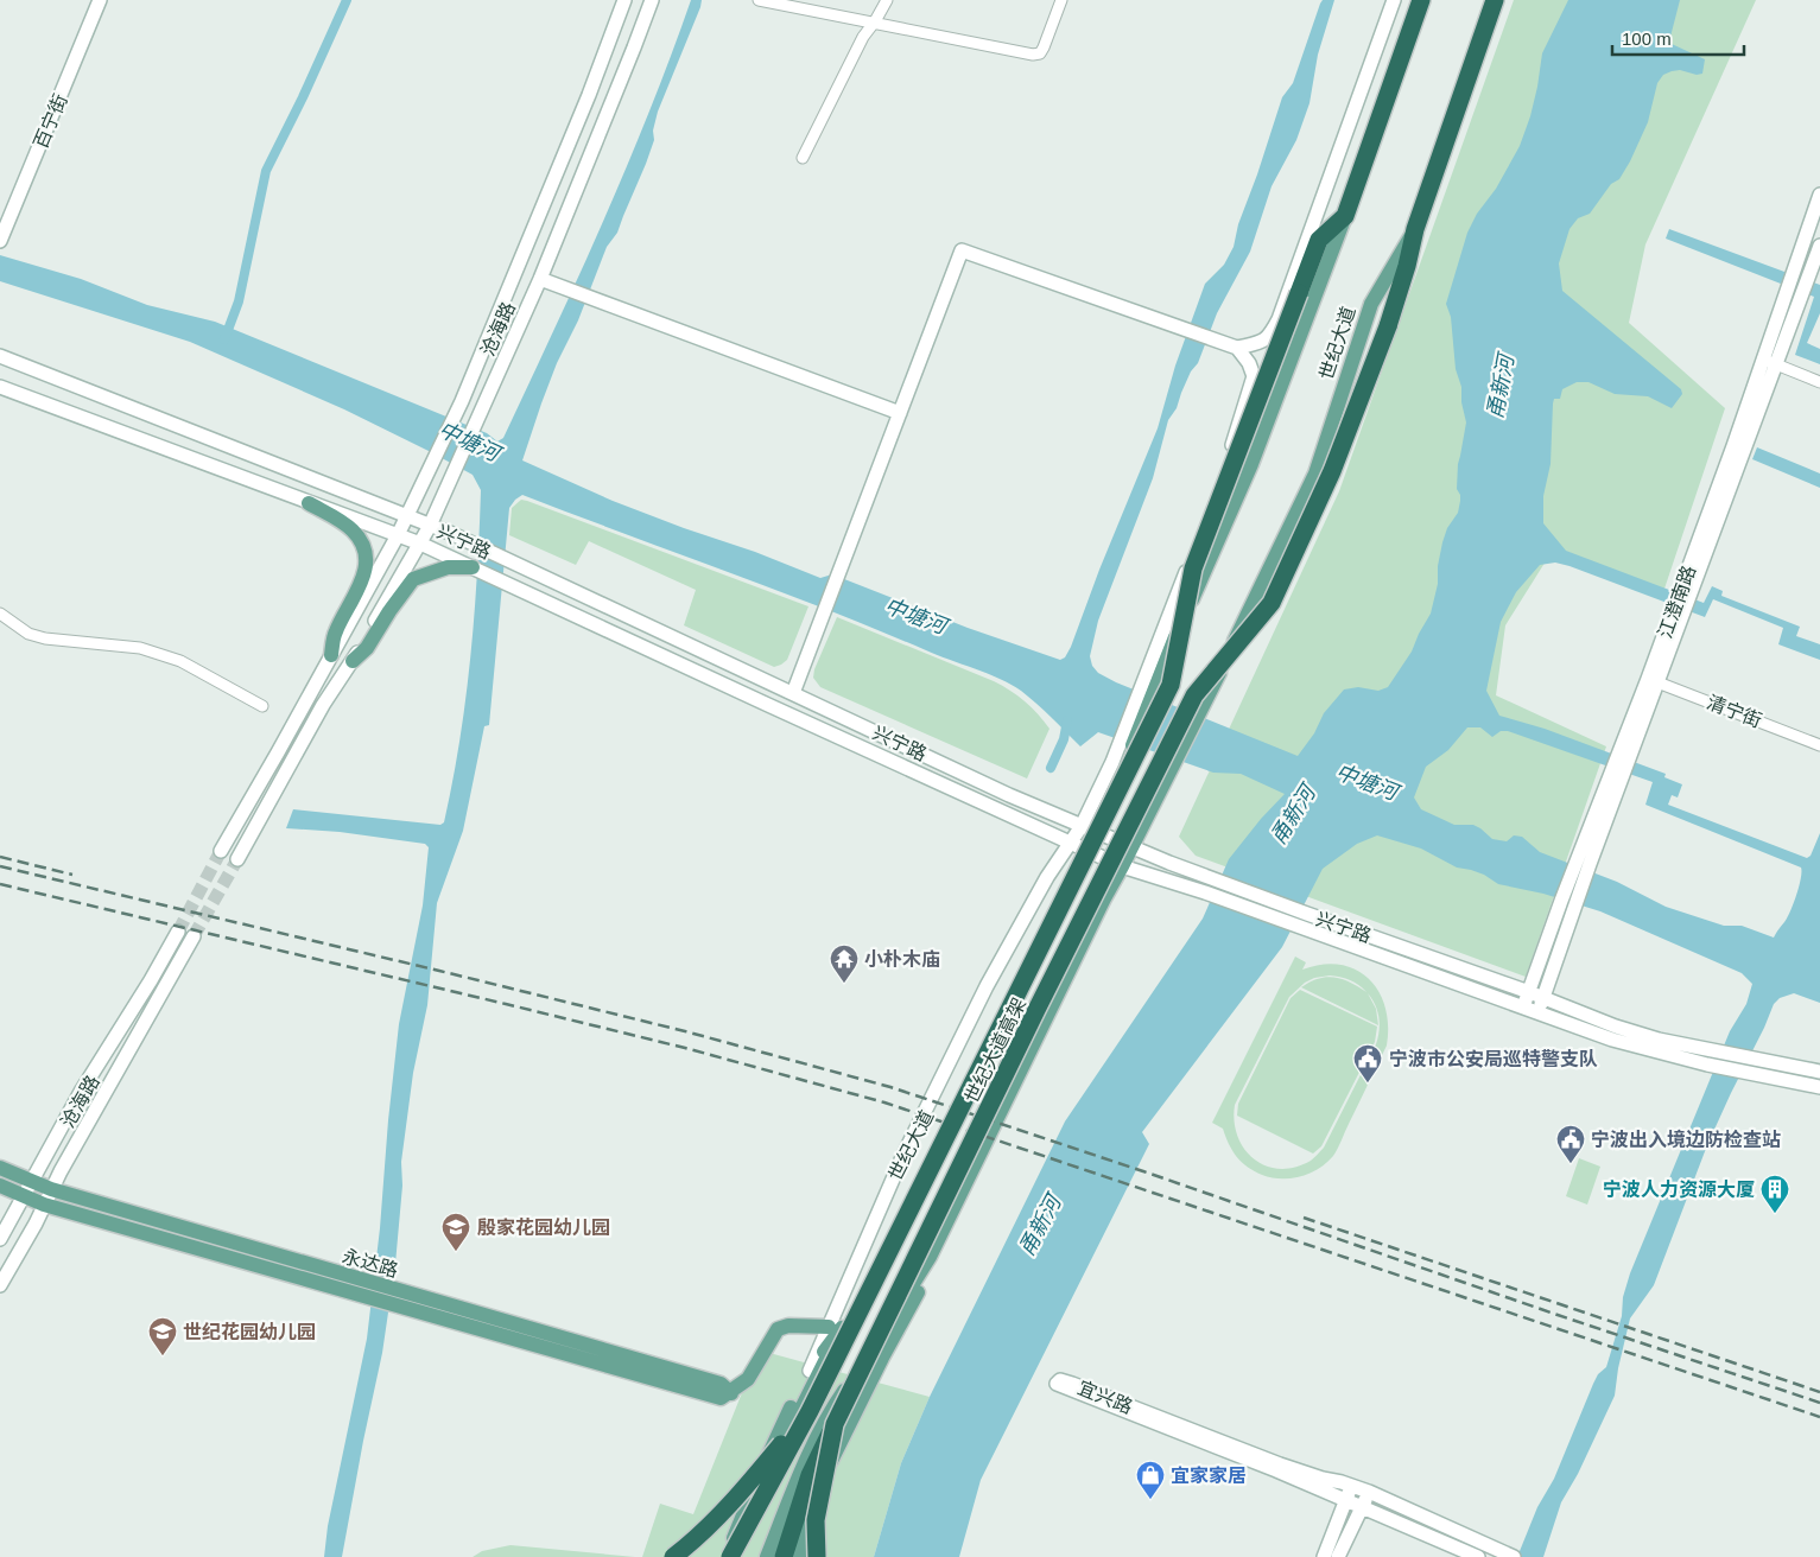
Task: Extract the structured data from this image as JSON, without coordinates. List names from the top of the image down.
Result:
{
  "streets": {
    "highway": ["世纪大道", "世纪大道高架"],
    "main road": [
      "百宁街",
      "沧海路",
      "兴宁路",
      "江澄南路",
      "永达路",
      "宜兴路"
    ],
    "street": ["清宁街"]
  },
  "crossings": [
    ["沧海路", "兴宁路"],
    ["沧海路", "永达路"],
    ["世纪大道", "兴宁路"],
    ["世纪大道", "世纪大道高架"],
    ["世纪大道", "永达路"],
    ["兴宁路", "江澄南路"],
    ["江澄南路", "清宁街"]
  ],
  "water": ["甬新河", "中塘河"],
  "places": {
    "temple": ["小朴木庙"],
    "public building": ["宁波市公安局巡特警支队", "宁波出入境边防检查站"],
    "building": ["宁波人力资源大厦"],
    "school or university": ["殷家花园幼儿园", "世纪花园幼儿园"],
    "shop": ["宜家家居"]
  },
  "scale_bar": "100 m"
}
